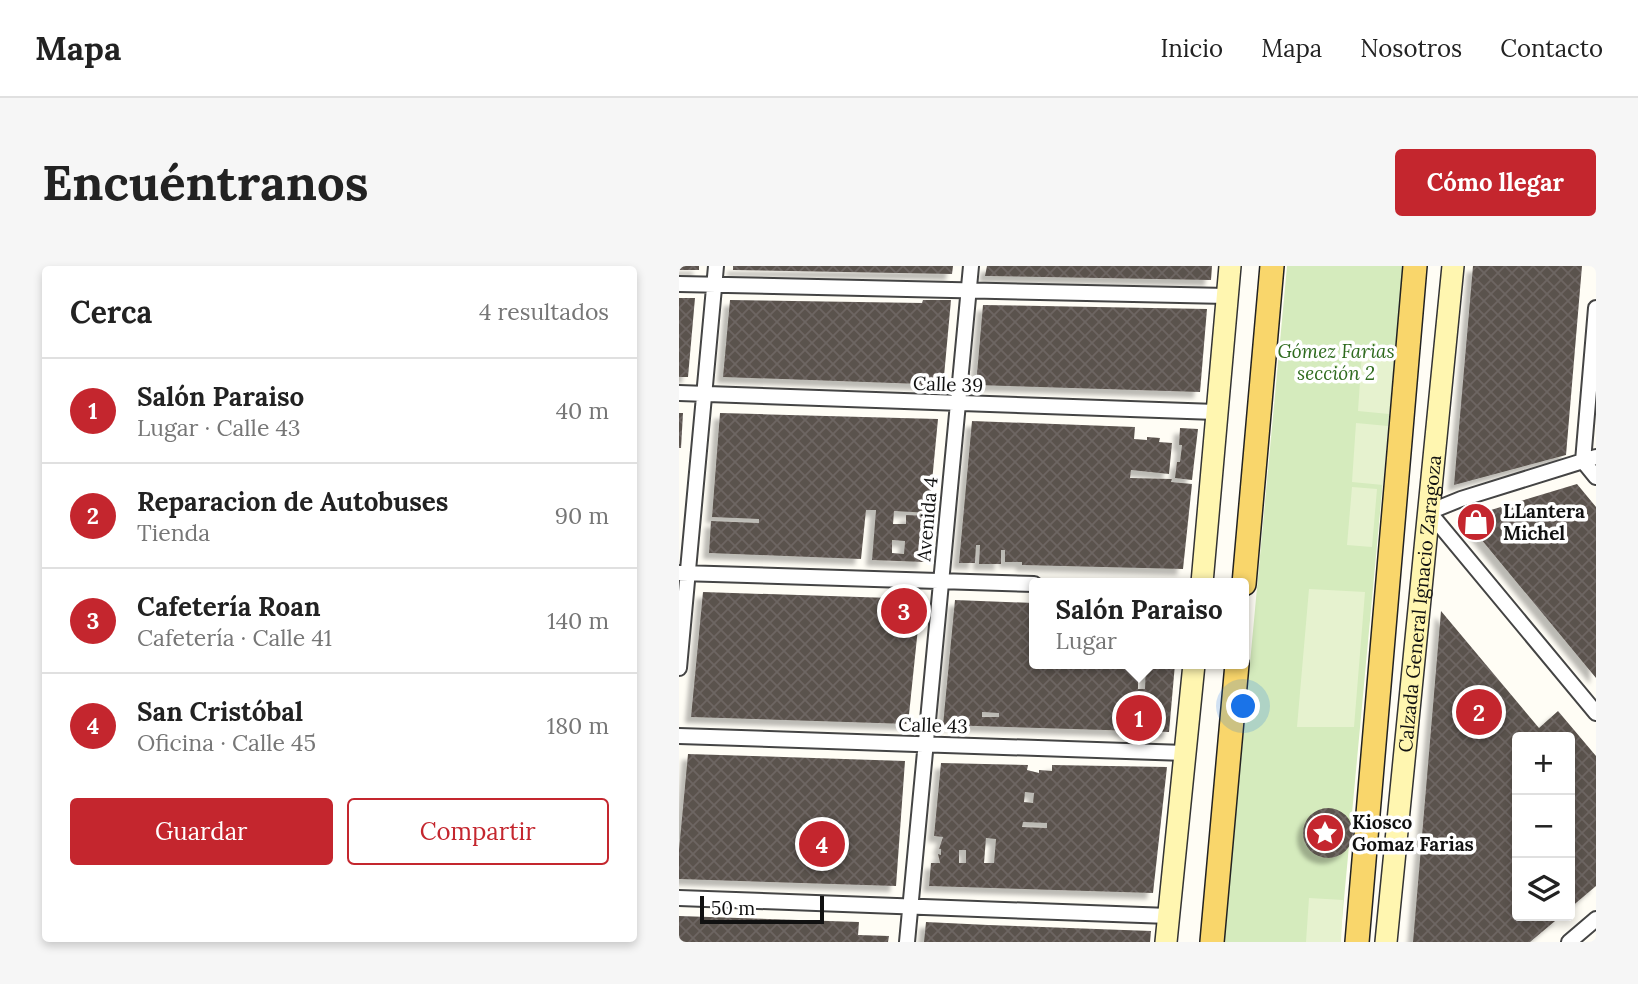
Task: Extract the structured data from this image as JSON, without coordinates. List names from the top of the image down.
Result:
{
  "streets": {
    "main road": ["Calzada General Ignacio Zaragoza"],
    "street": ["Calle 39", "Avenida 4", "Calle 43"]
  },
  "crossings": [
    ["Calle 39", "Avenida 4"],
    ["Avenida 4", "Calle 43"]
  ],
  "parks": ["Gómez Farias sección 2"],
  "places": {
    "shop": ["LLantera Michel"],
    "place": ["Kiosco Gomaz Farias"]
  },
  "scale_bar": "50 m",
  "page": {
    "header": "Mapa",
    "nav": [
      "Inicio",
      "Mapa",
      "Nosotros",
      "Contacto"
    ],
    "buttons": [
      "Cómo llegar",
      ["Guardar", "Compartir"]
    ],
    "title": "Encuéntranos",
    "heading": ["Cerca", "4 resultados"],
    "list": [
      {
        "mark": "1",
        "name": "Salón Paraiso",
        "note": "Lugar · Calle 43",
        "value": "40 m"
      },
      {
        "mark": "2",
        "name": "Reparacion de Autobuses",
        "note": "Tienda",
        "value": "90 m"
      },
      {
        "mark": "3",
        "name": "Cafetería Roan",
        "note": "Cafetería · Calle 41",
        "value": "140 m"
      },
      {
        "mark": "4",
        "name": "San Cristóbal",
        "note": "Oficina · Calle 45",
        "value": "180 m"
      }
    ],
    "popup": ["Salón Paraiso", "Lugar"],
    "pins": [
      "3",
      "2",
      "1",
      "4"
    ],
    "map_buttons": ["+", "−"],
    "scale": "50 m"
  }
}
